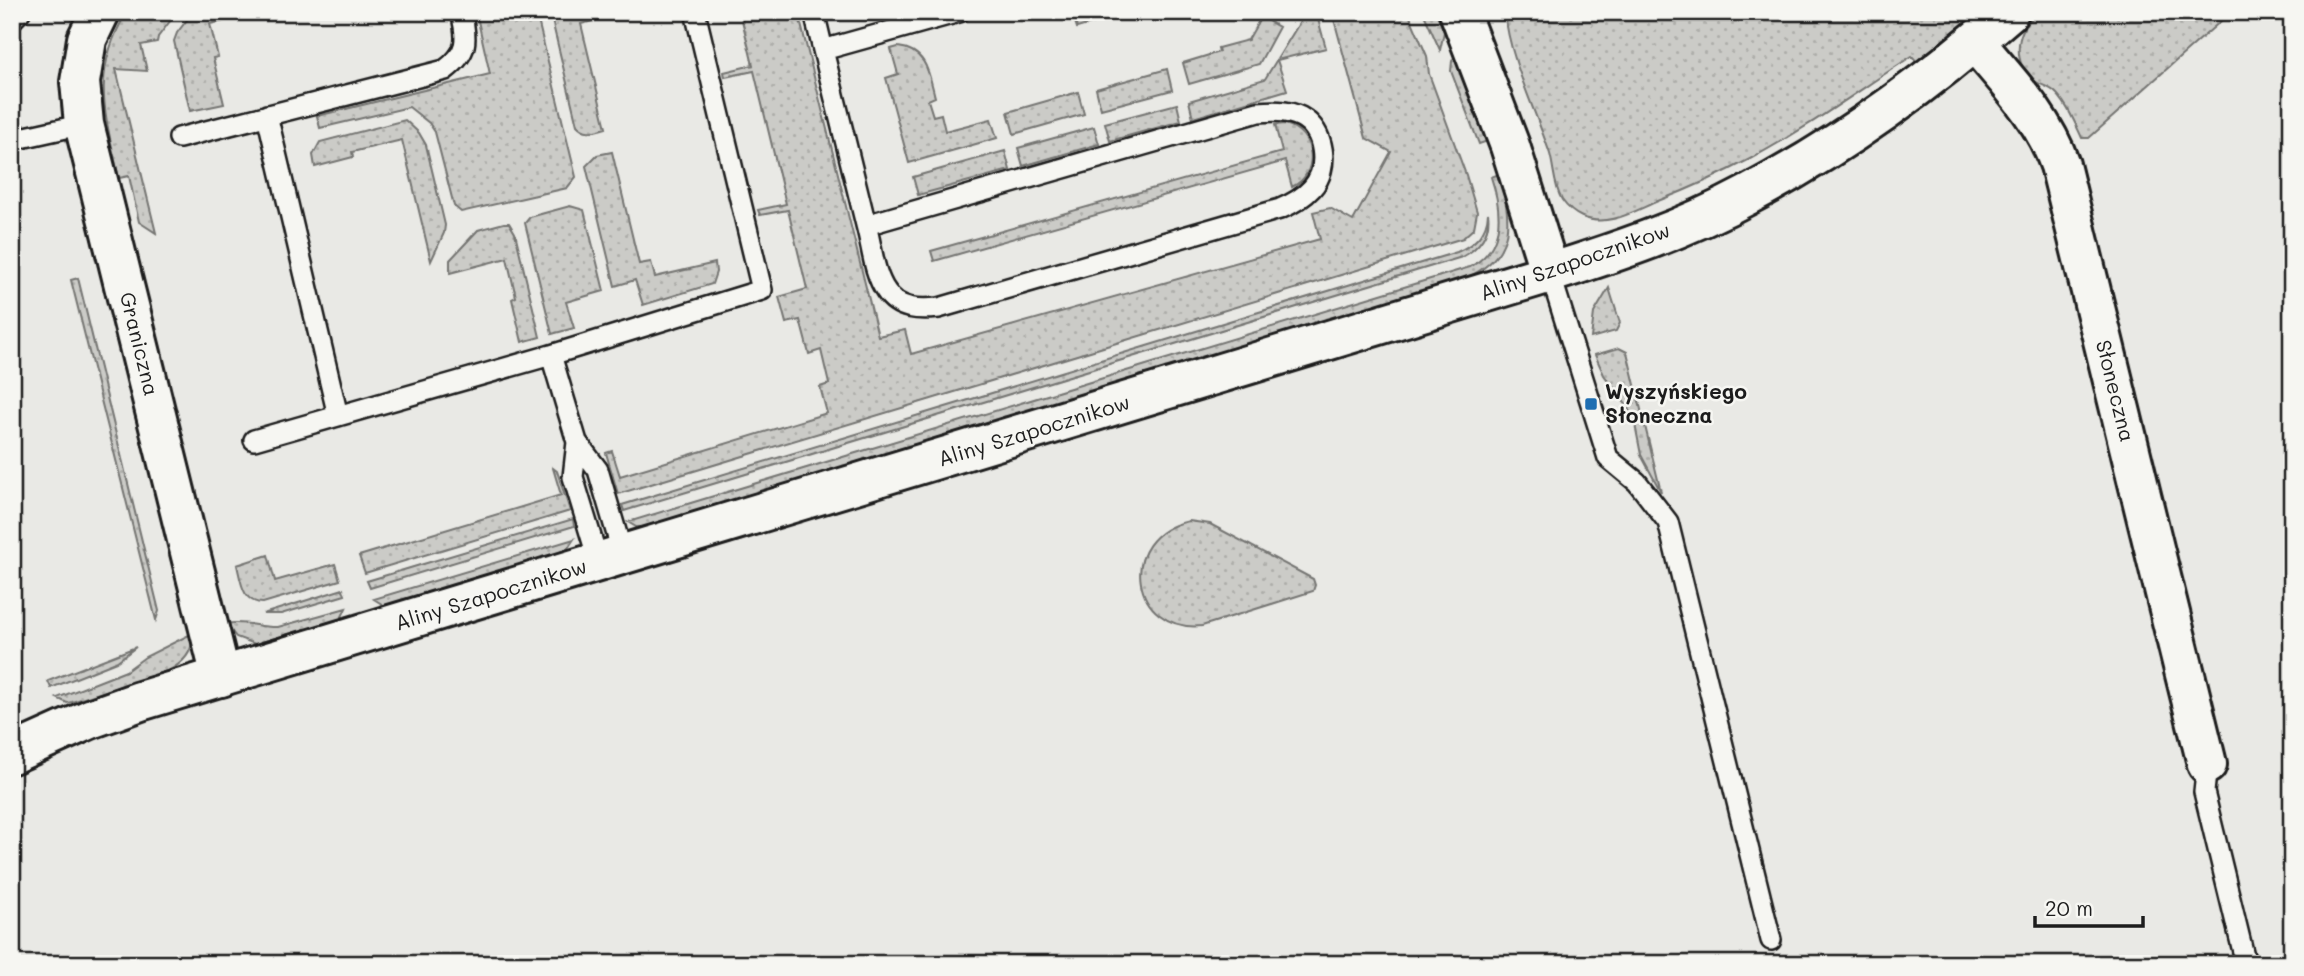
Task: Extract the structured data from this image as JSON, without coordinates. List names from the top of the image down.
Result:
{
  "streets": {
    "street": ["Aliny Szapocznikow", "Graniczna", "Słoneczna"]
  },
  "crossings": [
    ["Aliny Szapocznikow", "Graniczna"],
    ["Aliny Szapocznikow", "Słoneczna"]
  ],
  "places": {
    "transit": ["Wyszyńskiego Słoneczna"]
  },
  "scale_bar": "20 m"
}
